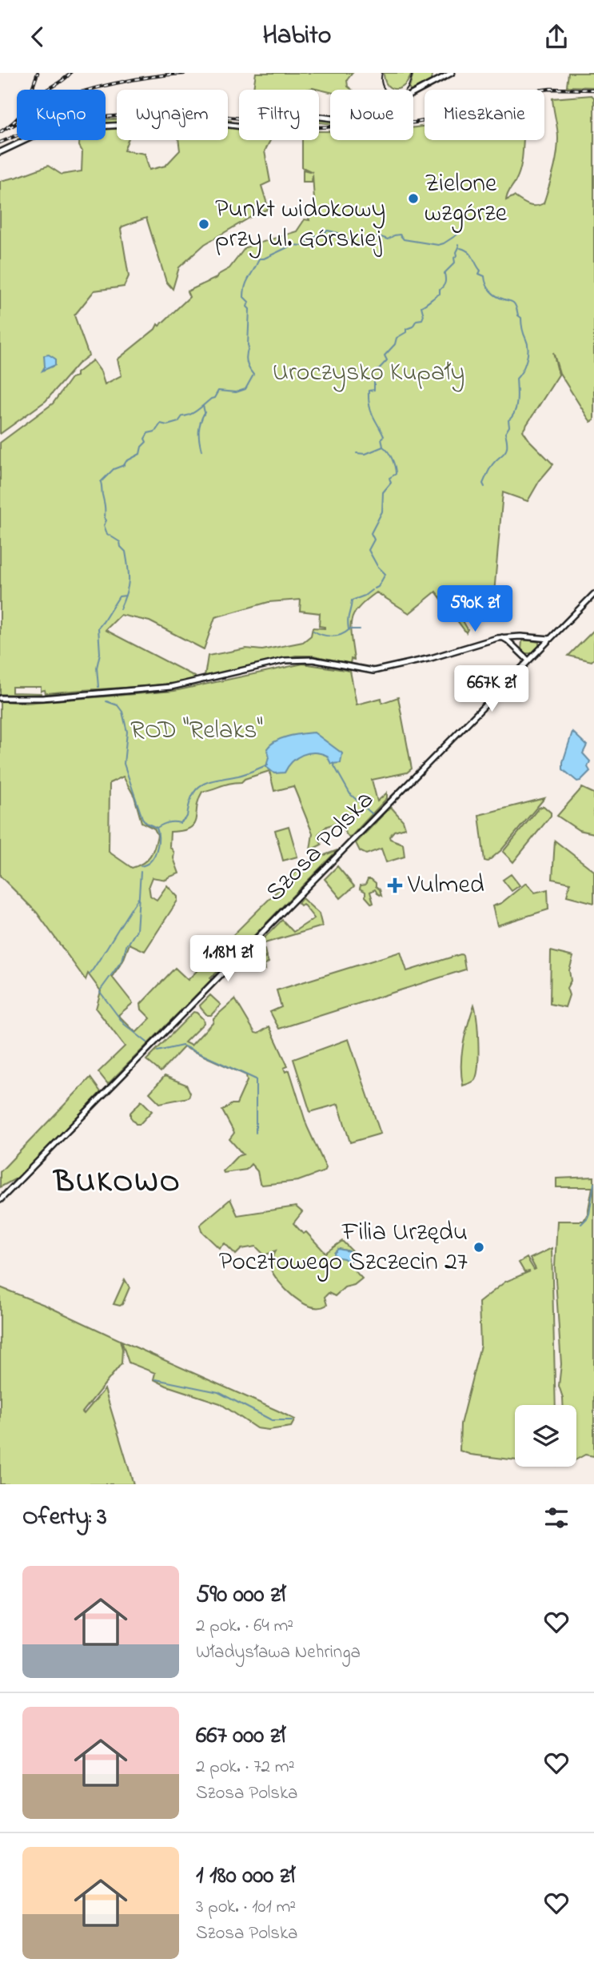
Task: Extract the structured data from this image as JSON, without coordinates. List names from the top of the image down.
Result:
{
  "streets": {
    "street": ["Szosa Polska"]
  },
  "districts": ["BUKOWO"],
  "parks": ["Uroczysko Kupały", "ROD \"Relaks\""],
  "places": {
    "other": ["Zielone wzgórze", "Punkt widokowy przy ul. Górskiej", "Filia Urzędu Pocztowego Szczecin 27"],
    "health": ["Vulmed"]
  },
  "page": {
    "header": "Habito",
    "chip": [
      "Kupno",
      "Wynajem",
      "Filtry",
      "Nowe",
      "Mieszkanie"
    ],
    "price": ["590K zł", "667K zł", "1.18M zł"],
    "heading": "Oferty: 3",
    "list": [
      {
        "name": "590 000 zł",
        "note": "2 pok. · 64 m² · Władysława Nehringa"
      },
      {
        "name": "667 000 zł",
        "note": "2 pok. · 72 m² · Szosa Polska"
      },
      {
        "name": "1 180 000 zł",
        "note": "3 pok. · 101 m² · Szosa Polska"
      }
    ]
  }
}
